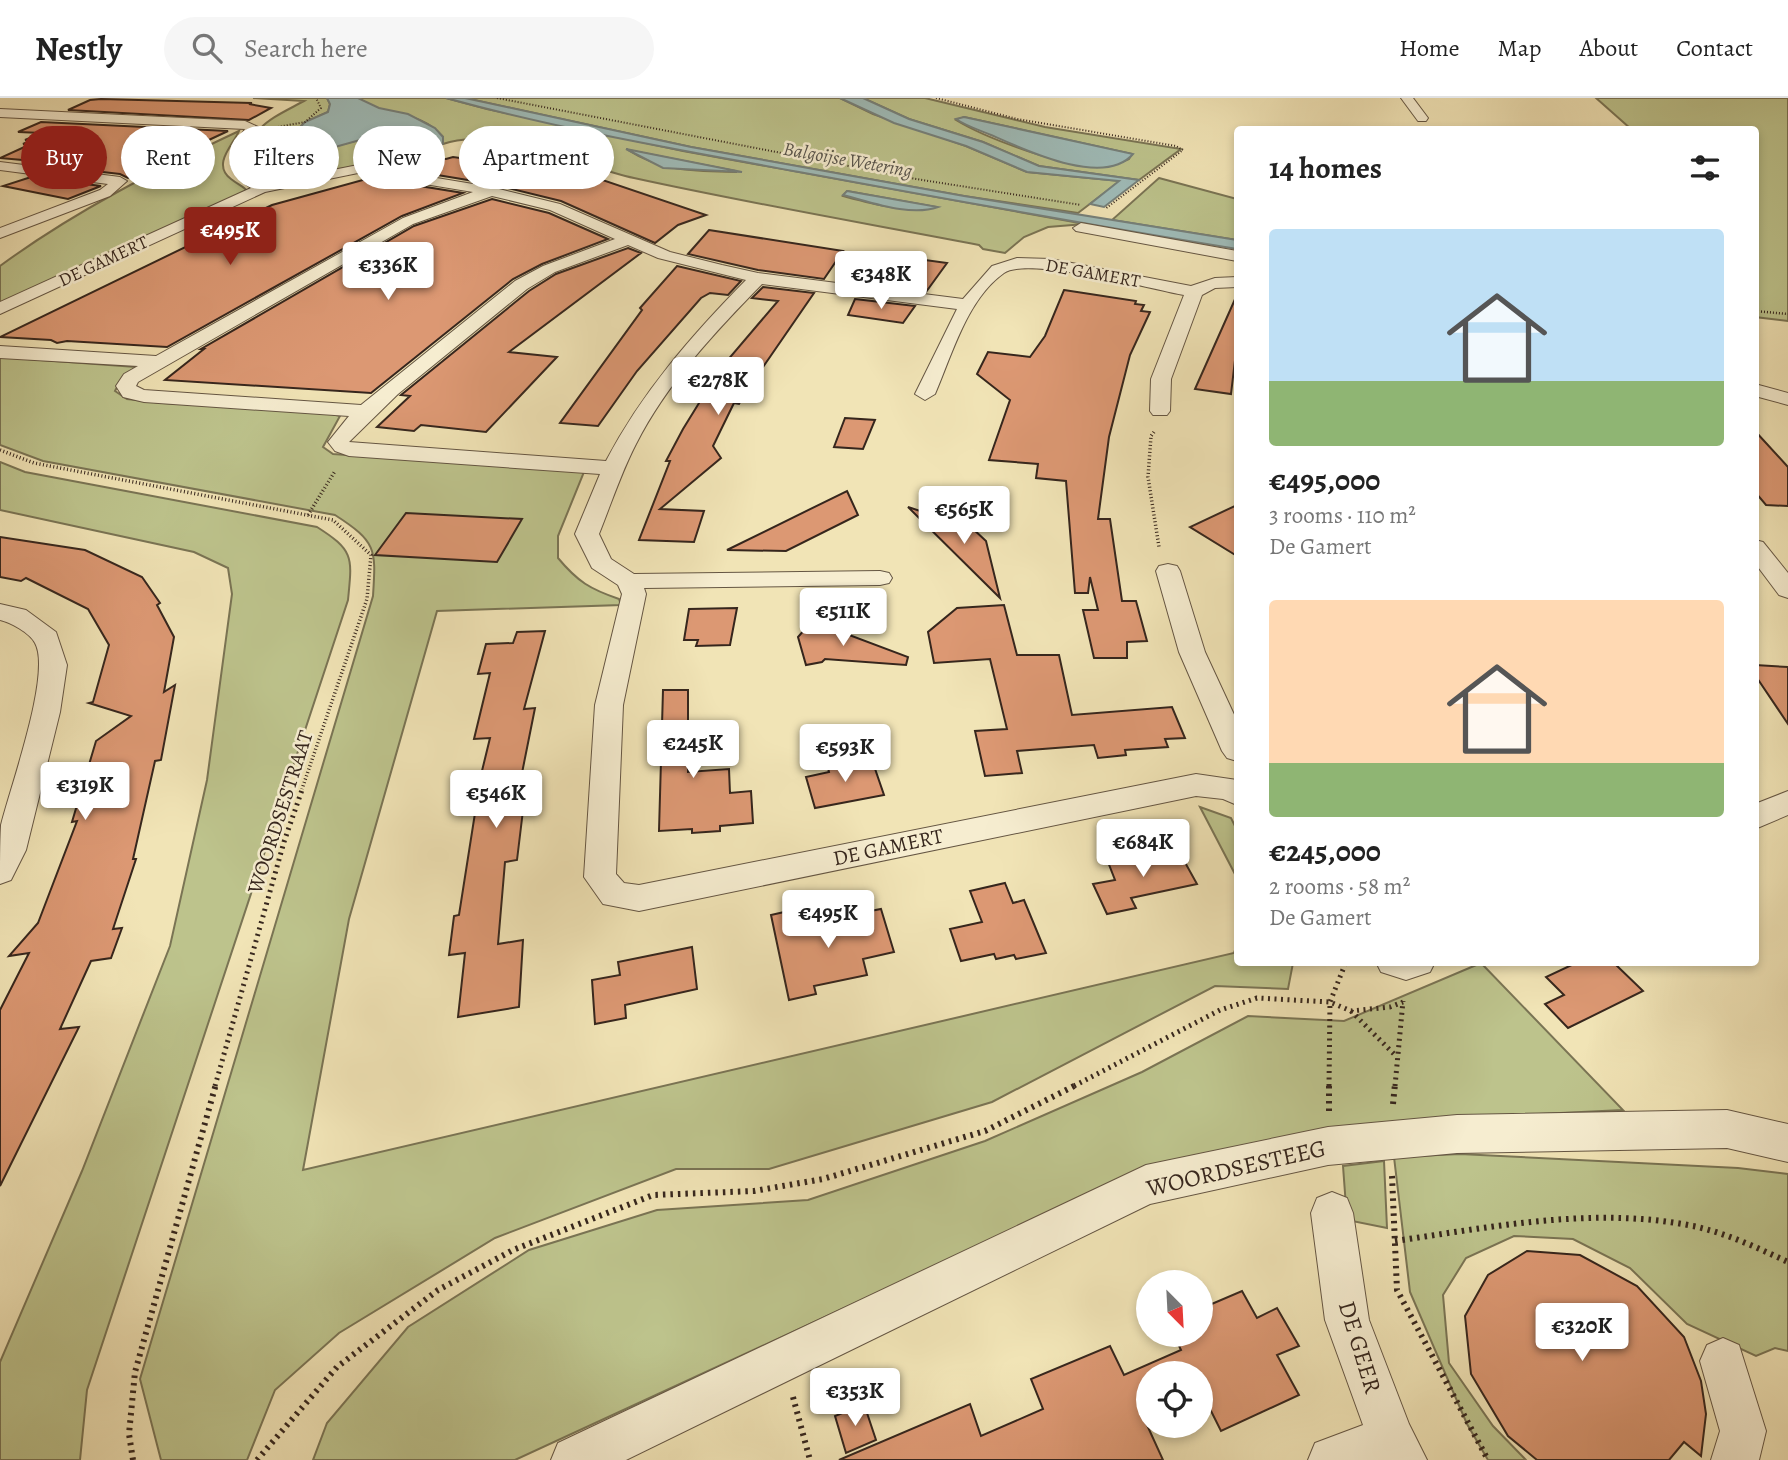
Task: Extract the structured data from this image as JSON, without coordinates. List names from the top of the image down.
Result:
{
  "streets": {
    "street": ["DE GAMERT", "WOORDSESTEEG", "DE GEER"],
    "path": ["WOORDSESTRAAT"]
  },
  "water": ["Balgoijse Wetering"],
  "north": "bottom right",
  "page": {
    "header": "Nestly",
    "search": "Search here",
    "nav": [
      "Home",
      "Map",
      "About",
      "Contact"
    ],
    "chip": [
      "Buy",
      "Rent",
      "Filters",
      "New",
      "Apartment"
    ],
    "heading": "14 homes",
    "price": [
      "€495K",
      "€336K",
      "€348K",
      "€278K",
      "€565K",
      "€511K",
      "€245K",
      "€593K",
      "€319K",
      "€546K",
      "€684K",
      "€495K",
      "€320K",
      "€353K"
    ],
    "list": [
      {
        "name": "€495,000",
        "note": "3 rooms · 110 m² · De Gamert"
      },
      {
        "name": "€245,000",
        "note": "2 rooms · 58 m² · De Gamert"
      }
    ]
  }
}
